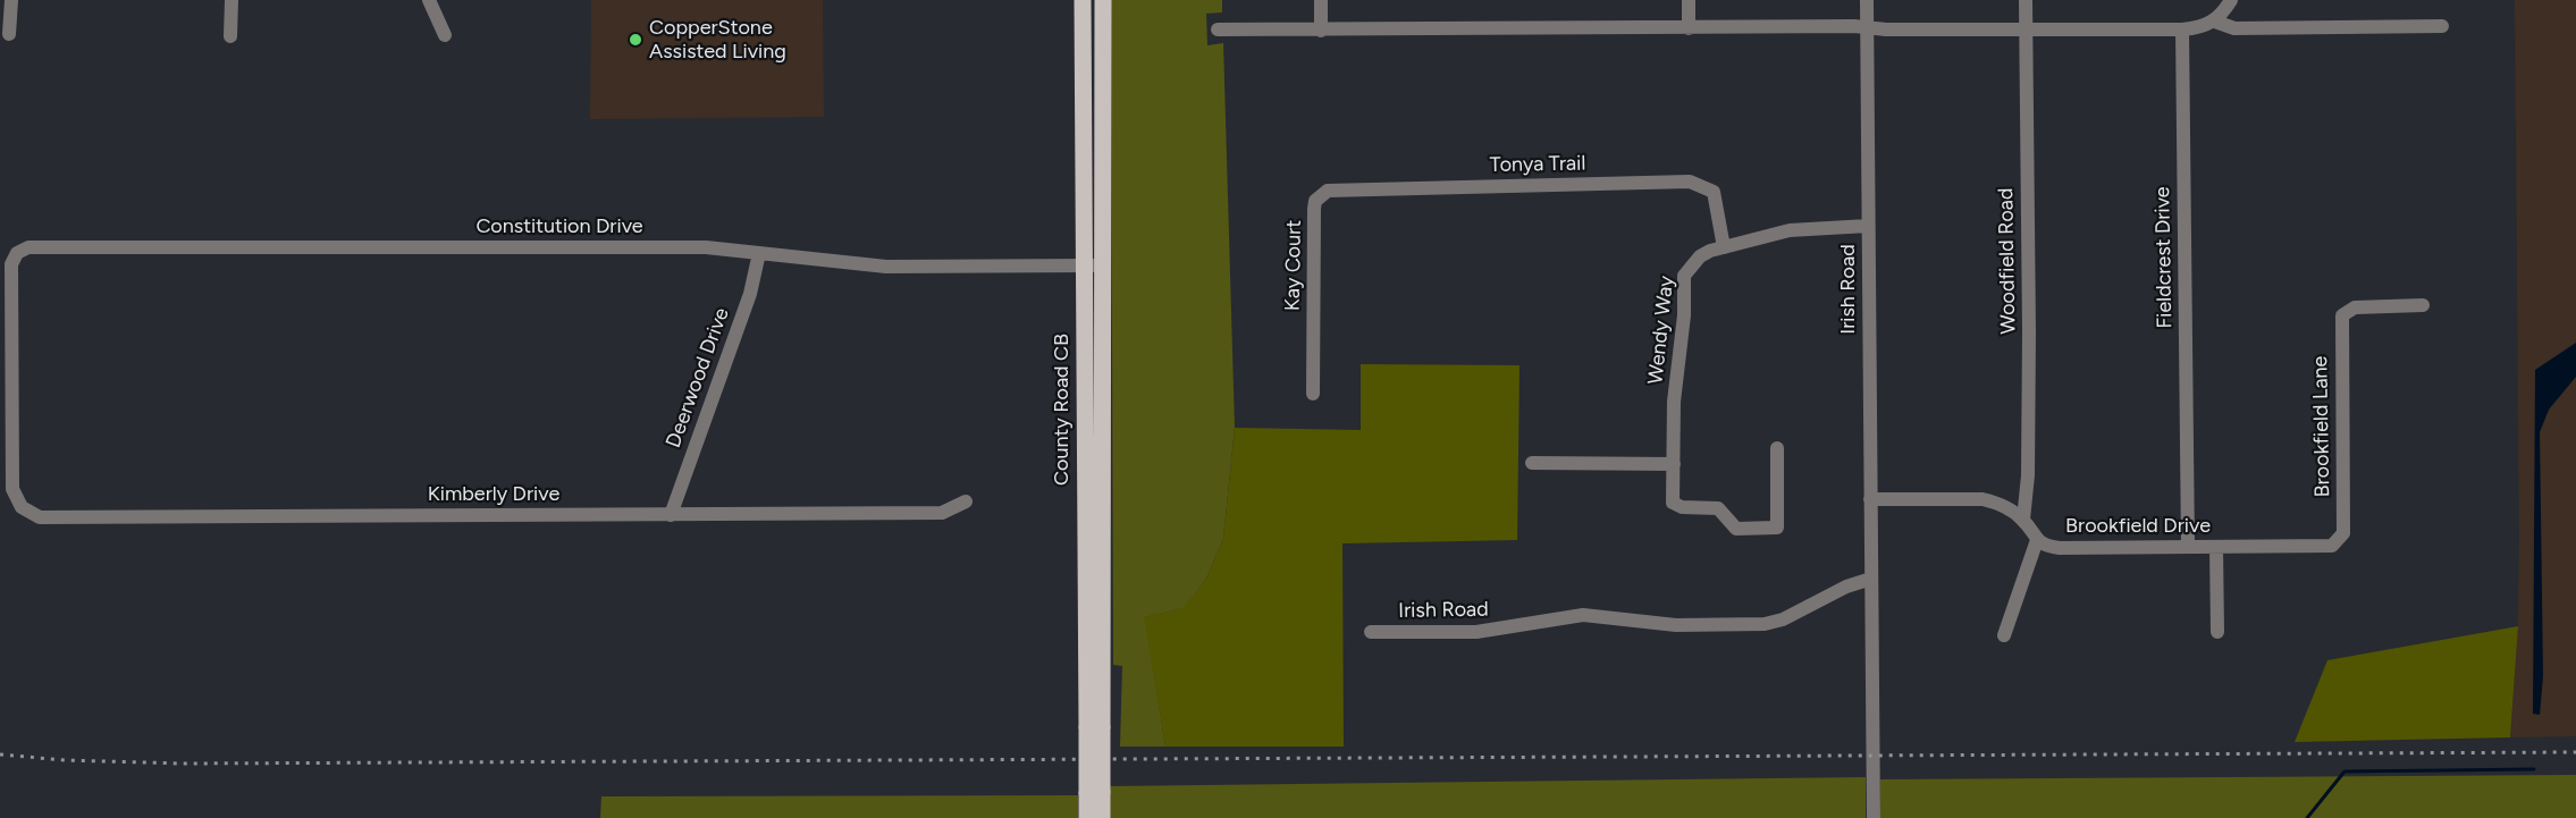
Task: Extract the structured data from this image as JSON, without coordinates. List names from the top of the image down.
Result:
{
  "streets": {
    "main road": ["County Road CB"],
    "street": [
      "Tonya Trail",
      "Constitution Drive",
      "Fieldcrest Drive",
      "Woodfield Road",
      "Kay Court",
      "Irish Road",
      "Wendy Way",
      "Deerwood Drive",
      "Brookfield Lane",
      "Kimberly Drive",
      "Brookfield Drive"
    ]
  },
  "crossings": [
    ["Tonya Trail", "Kay Court"],
    ["Tonya Trail", "Wendy Way"],
    ["Constitution Drive", "Deerwood Drive"],
    ["Constitution Drive", "County Road CB"],
    ["Constitution Drive", "Kimberly Drive"],
    ["Fieldcrest Drive", "Brookfield Drive"],
    ["Woodfield Road", "Brookfield Drive"],
    ["Irish Road", "Wendy Way"],
    ["Irish Road", "Brookfield Drive"],
    ["Deerwood Drive", "Kimberly Drive"],
    ["Brookfield Lane", "Brookfield Drive"]
  ],
  "places": ["CopperStone Assisted Living"]
}
